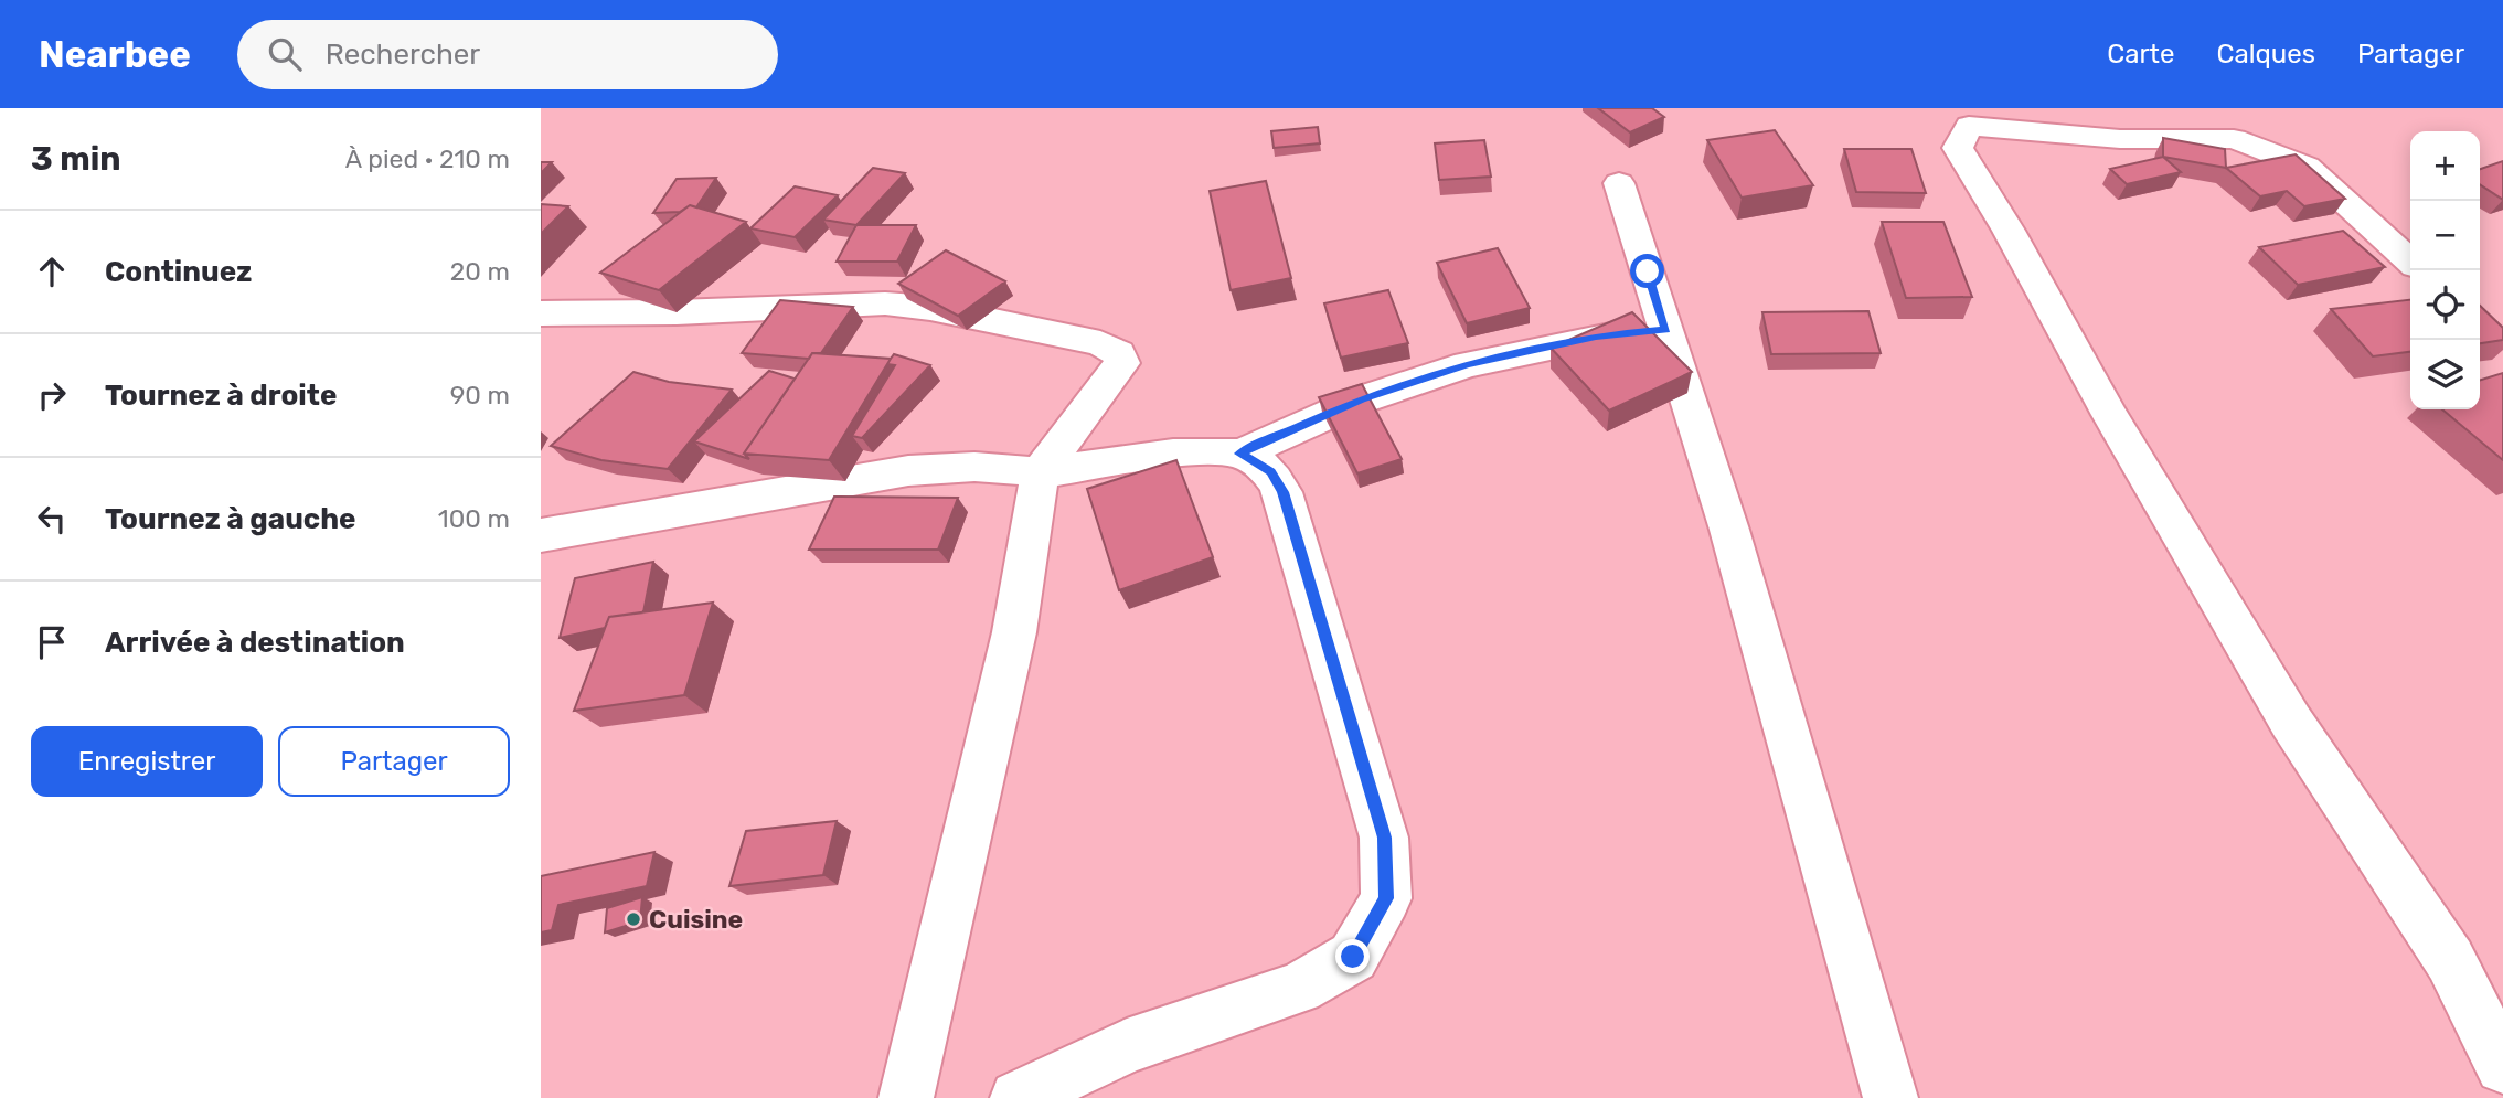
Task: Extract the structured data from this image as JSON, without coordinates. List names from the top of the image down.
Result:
{
  "places": ["Cuisine"],
  "page": {
    "header": "Nearbee",
    "search": "Rechercher",
    "nav": ["Carte", "Calques", "Partager"],
    "heading": ["3 min", "À pied · 210 m"],
    "map_buttons": ["+", "−"],
    "list": [
      ["Continuez", "20 m"],
      ["Tournez à droite", "90 m"],
      ["Tournez à gauche", "100 m"],
      "Arrivée à destination"
    ],
    "buttons": ["Enregistrer", "Partager"]
  }
}
